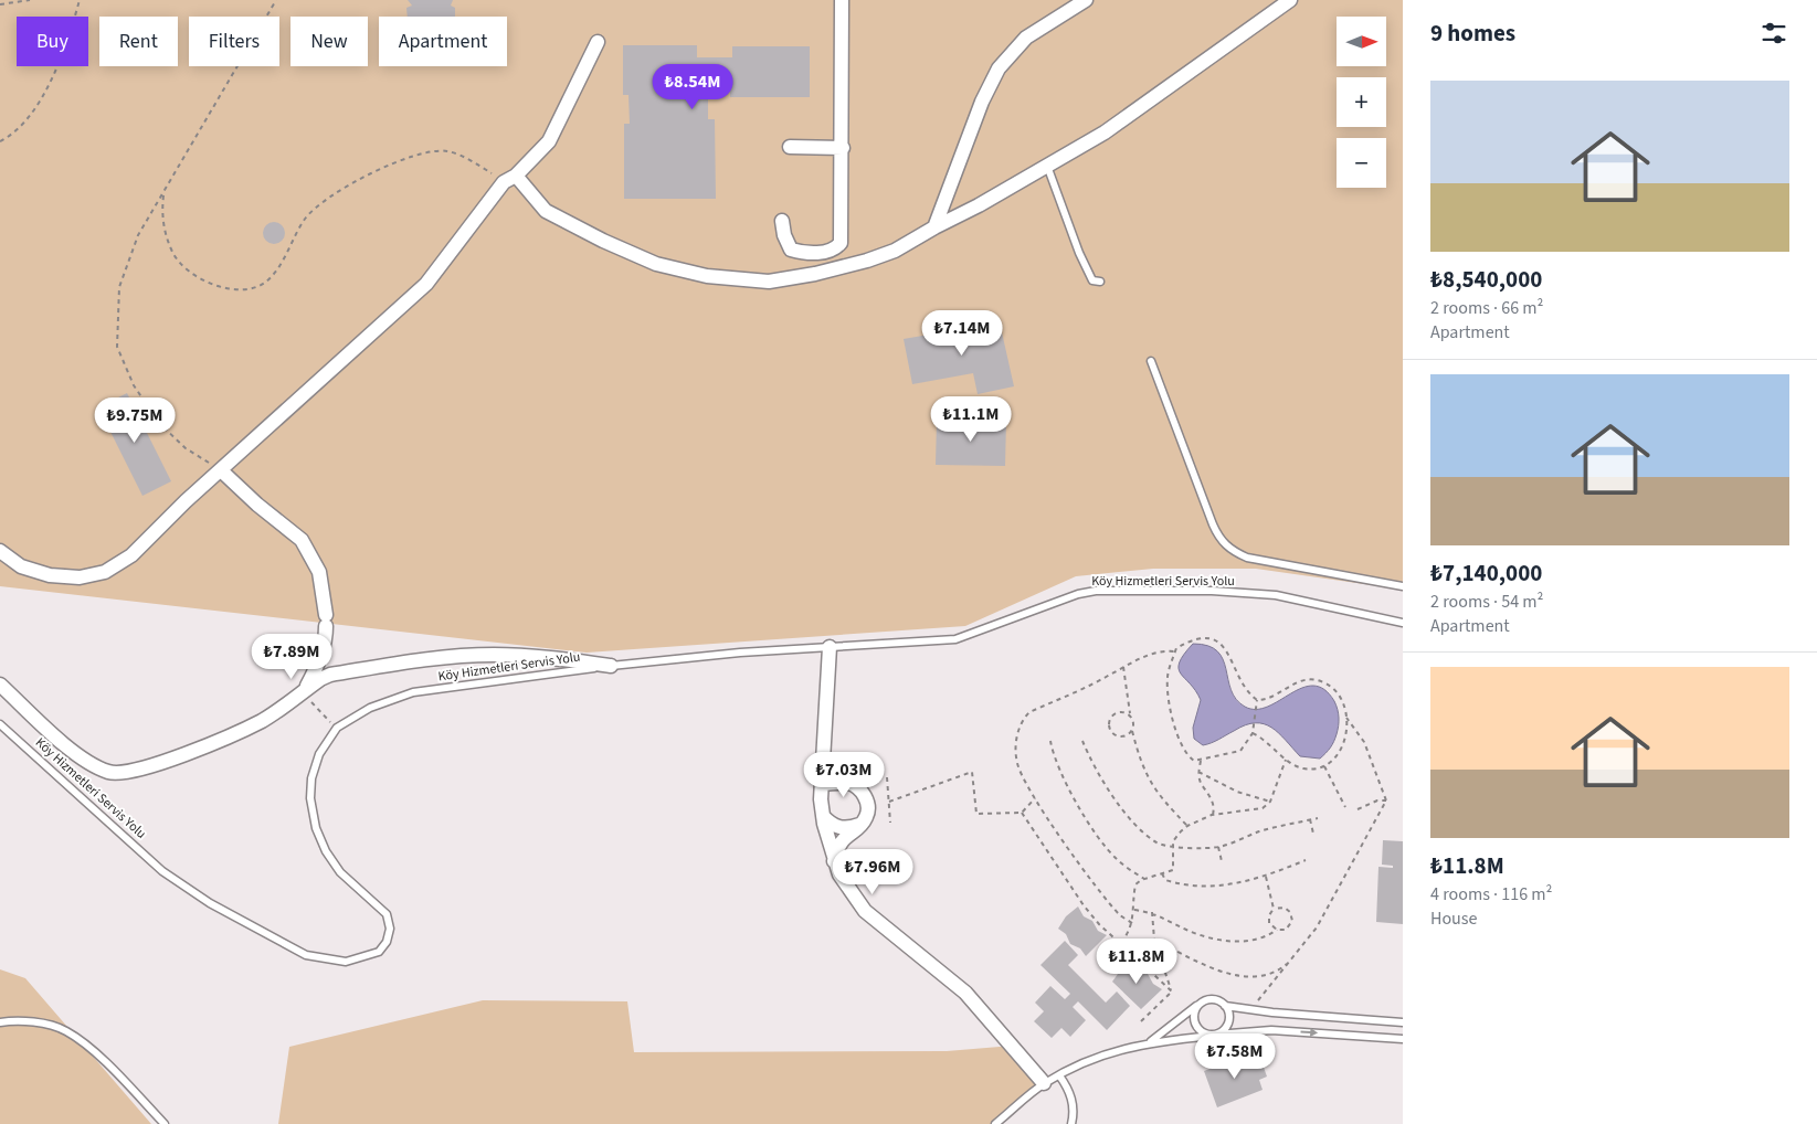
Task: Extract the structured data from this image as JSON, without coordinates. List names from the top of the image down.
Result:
{
  "streets": {
    "lane": ["Köy Hizmetleri Servis Yolu"]
  },
  "north": "right",
  "page": {
    "heading": "9 homes",
    "map_buttons": ["+", "−"],
    "chip": [
      "Buy",
      "Rent",
      "Filters",
      "New",
      "Apartment"
    ],
    "price": [
      "₺8.54M",
      "₺7.14M",
      "₺11.1M",
      "₺9.75M",
      "₺7.89M",
      "₺7.03M",
      "₺7.96M",
      "₺11.8M",
      "₺7.58M"
    ],
    "list": [
      {
        "name": "₺8,540,000",
        "note": "2 rooms · 66 m² · Apartment"
      },
      {
        "name": "₺7,140,000",
        "note": "2 rooms · 54 m² · Apartment"
      },
      {
        "name": "₺11.8M",
        "note": "4 rooms · 116 m² · House"
      }
    ]
  }
}
